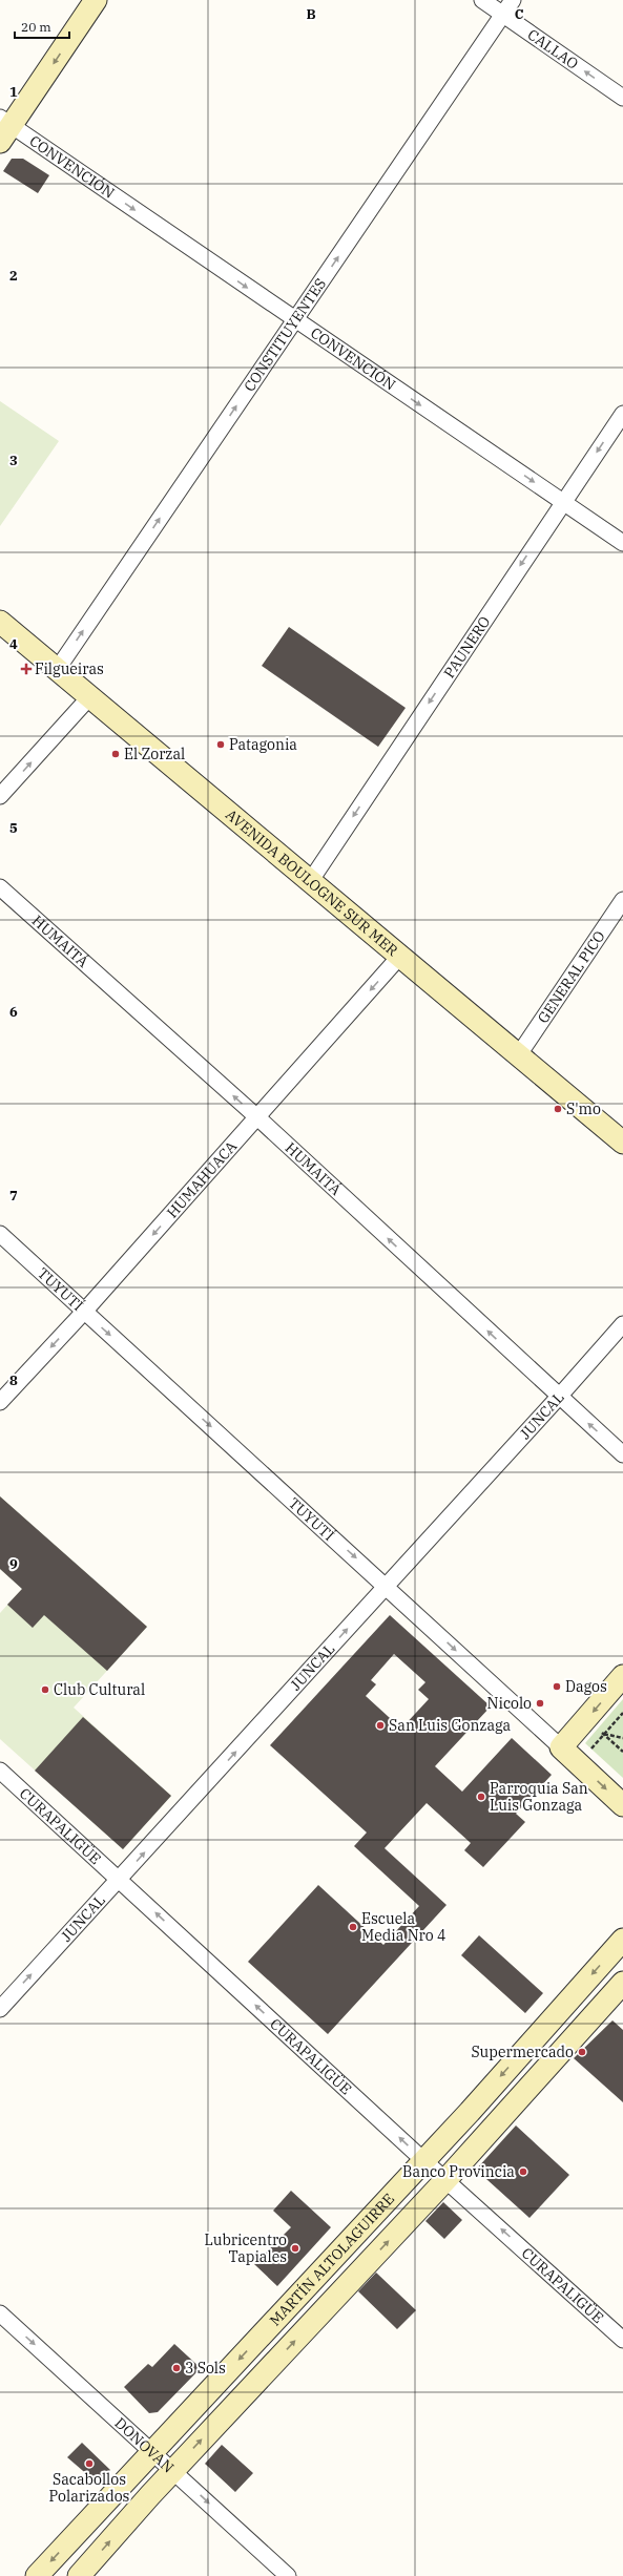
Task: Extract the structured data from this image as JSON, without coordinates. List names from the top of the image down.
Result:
{
  "streets": {
    "street": [
      "CALLAO",
      "CONVENCIÓN",
      "CONSTITUYENTES",
      "PAUNERO",
      "AVENIDA BOULOGNE SUR MER",
      "HUMAITÁ",
      "GENERAL PICO",
      "HUMAHUACA",
      "TUYUTÍ",
      "JUNCAL",
      "CURAPALIGÜE",
      "MARTÍN ALTOLAGUIRRE",
      "DONOVAN"
    ]
  },
  "crossings": [
    ["CALLAO", "CONSTITUYENTES"],
    ["CONVENCIÓN", "CONSTITUYENTES"],
    ["CONVENCIÓN", "PAUNERO"],
    ["CONSTITUYENTES", "AVENIDA BOULOGNE SUR MER"],
    ["PAUNERO", "AVENIDA BOULOGNE SUR MER"],
    ["AVENIDA BOULOGNE SUR MER", "GENERAL PICO"],
    ["AVENIDA BOULOGNE SUR MER", "HUMAHUACA"],
    ["HUMAITÁ", "HUMAHUACA"],
    ["HUMAITÁ", "JUNCAL"],
    ["HUMAHUACA", "TUYUTÍ"],
    ["TUYUTÍ", "JUNCAL"],
    ["JUNCAL", "CURAPALIGÜE"],
    ["CURAPALIGÜE", "MARTÍN ALTOLAGUIRRE"],
    ["MARTÍN ALTOLAGUIRRE", "DONOVAN"]
  ],
  "one_way": [
    "CALLAO",
    "CONVENCIÓN",
    "CONSTITUYENTES",
    "PAUNERO",
    "HUMAITÁ",
    "HUMAHUACA",
    "TUYUTÍ",
    "JUNCAL",
    "CURAPALIGÜE",
    "DONOVAN"
  ],
  "places": {
    "health": ["Filgueiras"],
    "other": [
      "Patagonia",
      "El Zorzal",
      "S'mo",
      "Dagos",
      "Club Cultural",
      "Nicolo",
      "San Luis Gonzaga",
      "Parroquia San Luis Gonzaga",
      "Escuela Media Nro 4",
      "Supermercado",
      "Banco Provincia",
      "Lubricentro Tapiales",
      "3 Sols",
      "Sacabollos Polarizados"
    ]
  },
  "scale_bar": "20 m",
  "grid": {
    "columns": ["B", "C"],
    "rows": [
      "1",
      "2",
      "3",
      "4",
      "5",
      "6",
      "7",
      "8",
      "9"
    ]
  }
}
